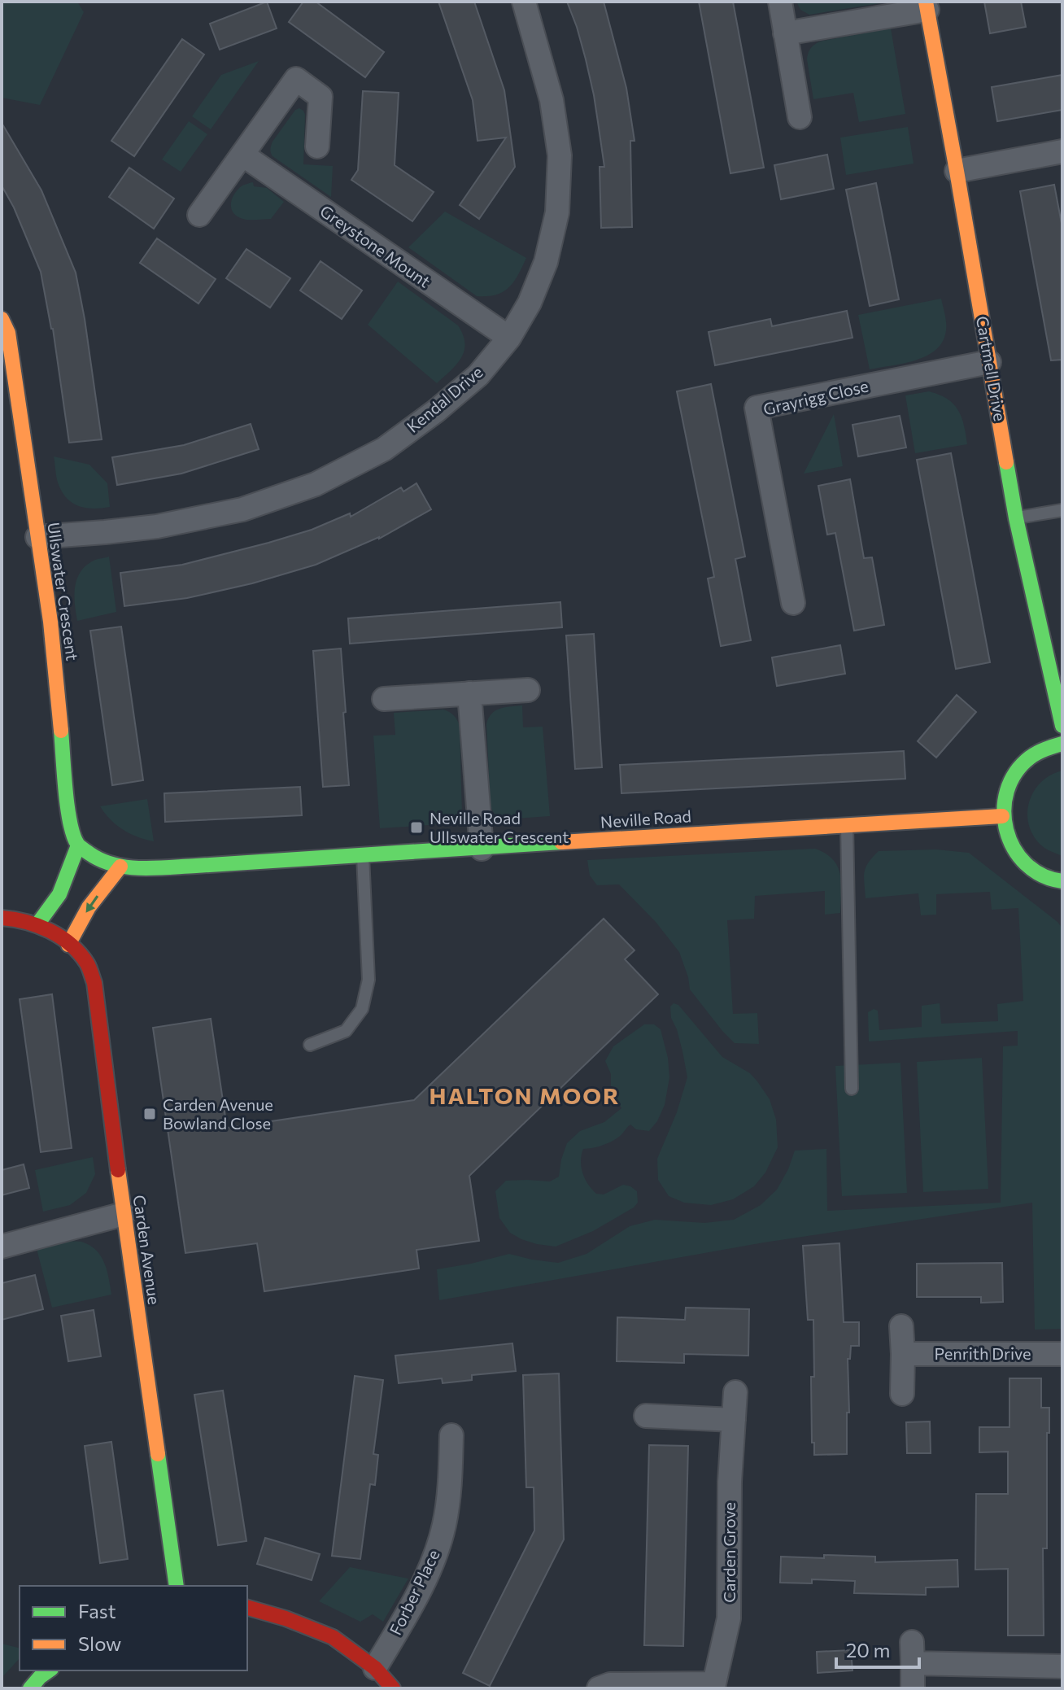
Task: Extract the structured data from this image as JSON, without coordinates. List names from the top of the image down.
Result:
{
  "streets": {
    "street": [
      "Greystone Mount",
      "Cartmell Drive",
      "Grayrigg Close",
      "Kendal Drive",
      "Ullswater Crescent",
      "Neville Road",
      "Carden Avenue",
      "Penrith Drive",
      "Carden Grove",
      "Forber Place"
    ]
  },
  "crossings": [
    ["Greystone Mount", "Kendal Drive"],
    ["Cartmell Drive", "Grayrigg Close"],
    ["Kendal Drive", "Ullswater Crescent"],
    ["Ullswater Crescent", "Neville Road"]
  ],
  "districts": ["HALTON MOOR"],
  "places": {
    "transit": ["Neville Road Ullswater Crescent", "Carden Avenue Bowland Close"]
  },
  "legend": ["Fast", "Slow"],
  "scale_bar": "20 m"
}
